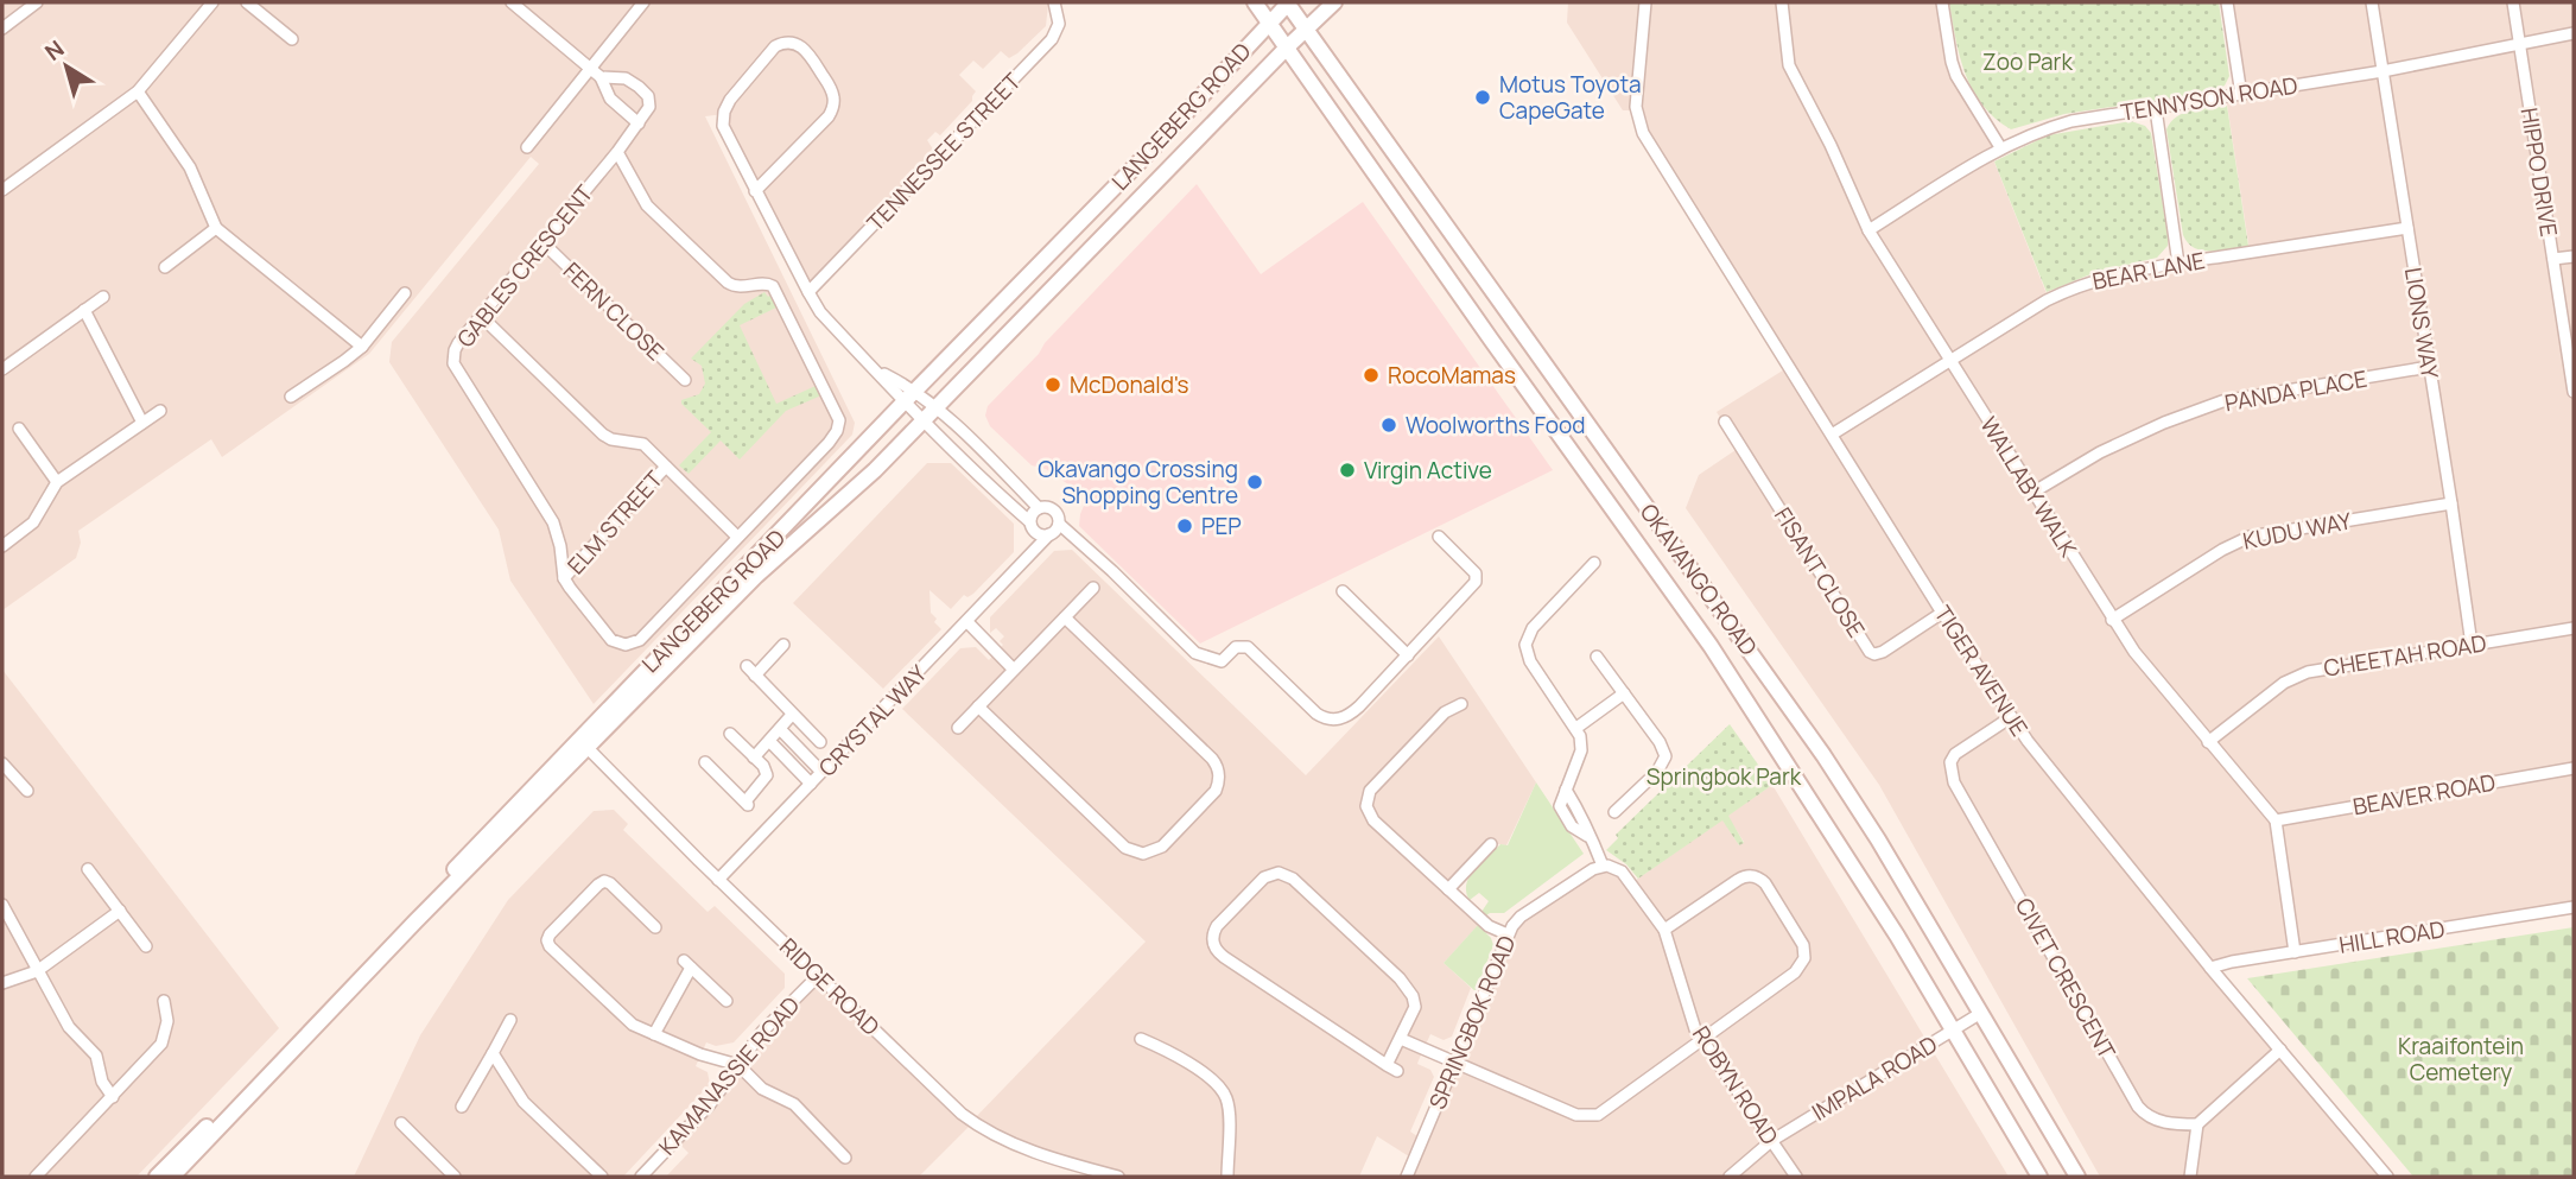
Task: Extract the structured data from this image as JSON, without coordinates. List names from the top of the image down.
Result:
{
  "streets": {
    "main road": ["LANGEBERG ROAD", "OKAVANGO ROAD"],
    "street": [
      "TENNYSON ROAD",
      "TENNESSEE STREET",
      "HIPPO DRIVE",
      "GABLES CRESCENT",
      "BEAR LANE",
      "FERN CLOSE",
      "LIONS WAY",
      "PANDA PLACE",
      "WALLABY WALK",
      "ELM STREET",
      "KUDU WAY",
      "FISANT CLOSE",
      "CHEETAH ROAD",
      "TIGER AVENUE",
      "CRYSTAL WAY",
      "BEAVER ROAD",
      "HILL ROAD",
      "CIVET CRESCENT",
      "RIDGE ROAD",
      "SPRINGBOK ROAD",
      "KAMANASSIE ROAD",
      "IMPALA ROAD",
      "ROBYN ROAD"
    ]
  },
  "crossings": [
    ["TENNYSON ROAD", "HIPPO DRIVE"],
    ["TENNYSON ROAD", "LIONS WAY"],
    ["TENNYSON ROAD", "WALLABY WALK"],
    ["LANGEBERG ROAD", "OKAVANGO ROAD"],
    ["LANGEBERG ROAD", "RIDGE ROAD"],
    ["GABLES CRESCENT", "FERN CLOSE"],
    ["GABLES CRESCENT", "ELM STREET"],
    ["BEAR LANE", "LIONS WAY"],
    ["BEAR LANE", "WALLABY WALK"],
    ["BEAR LANE", "TIGER AVENUE"],
    ["LIONS WAY", "PANDA PLACE"],
    ["LIONS WAY", "KUDU WAY"],
    ["LIONS WAY", "CHEETAH ROAD"],
    ["PANDA PLACE", "WALLABY WALK"],
    ["WALLABY WALK", "KUDU WAY"],
    ["WALLABY WALK", "CHEETAH ROAD"],
    ["WALLABY WALK", "BEAVER ROAD"],
    ["FISANT CLOSE", "TIGER AVENUE"],
    ["OKAVANGO ROAD", "IMPALA ROAD"],
    ["TIGER AVENUE", "HILL ROAD"],
    ["TIGER AVENUE", "CIVET CRESCENT"],
    ["CRYSTAL WAY", "RIDGE ROAD"],
    ["RIDGE ROAD", "KAMANASSIE ROAD"],
    ["SPRINGBOK ROAD", "ROBYN ROAD"],
    ["IMPALA ROAD", "ROBYN ROAD"]
  ],
  "parks": ["Zoo Park", "Springbok Park", "Kraaifontein Cemetery"],
  "places": [
    "Motus Toyota CapeGate",
    "RocoMamas",
    "McDonald's",
    "Woolworths Food",
    "Virgin Active",
    "Okavango Crossing Shopping Centre",
    "PEP"
  ],
  "north": "top left"
}
